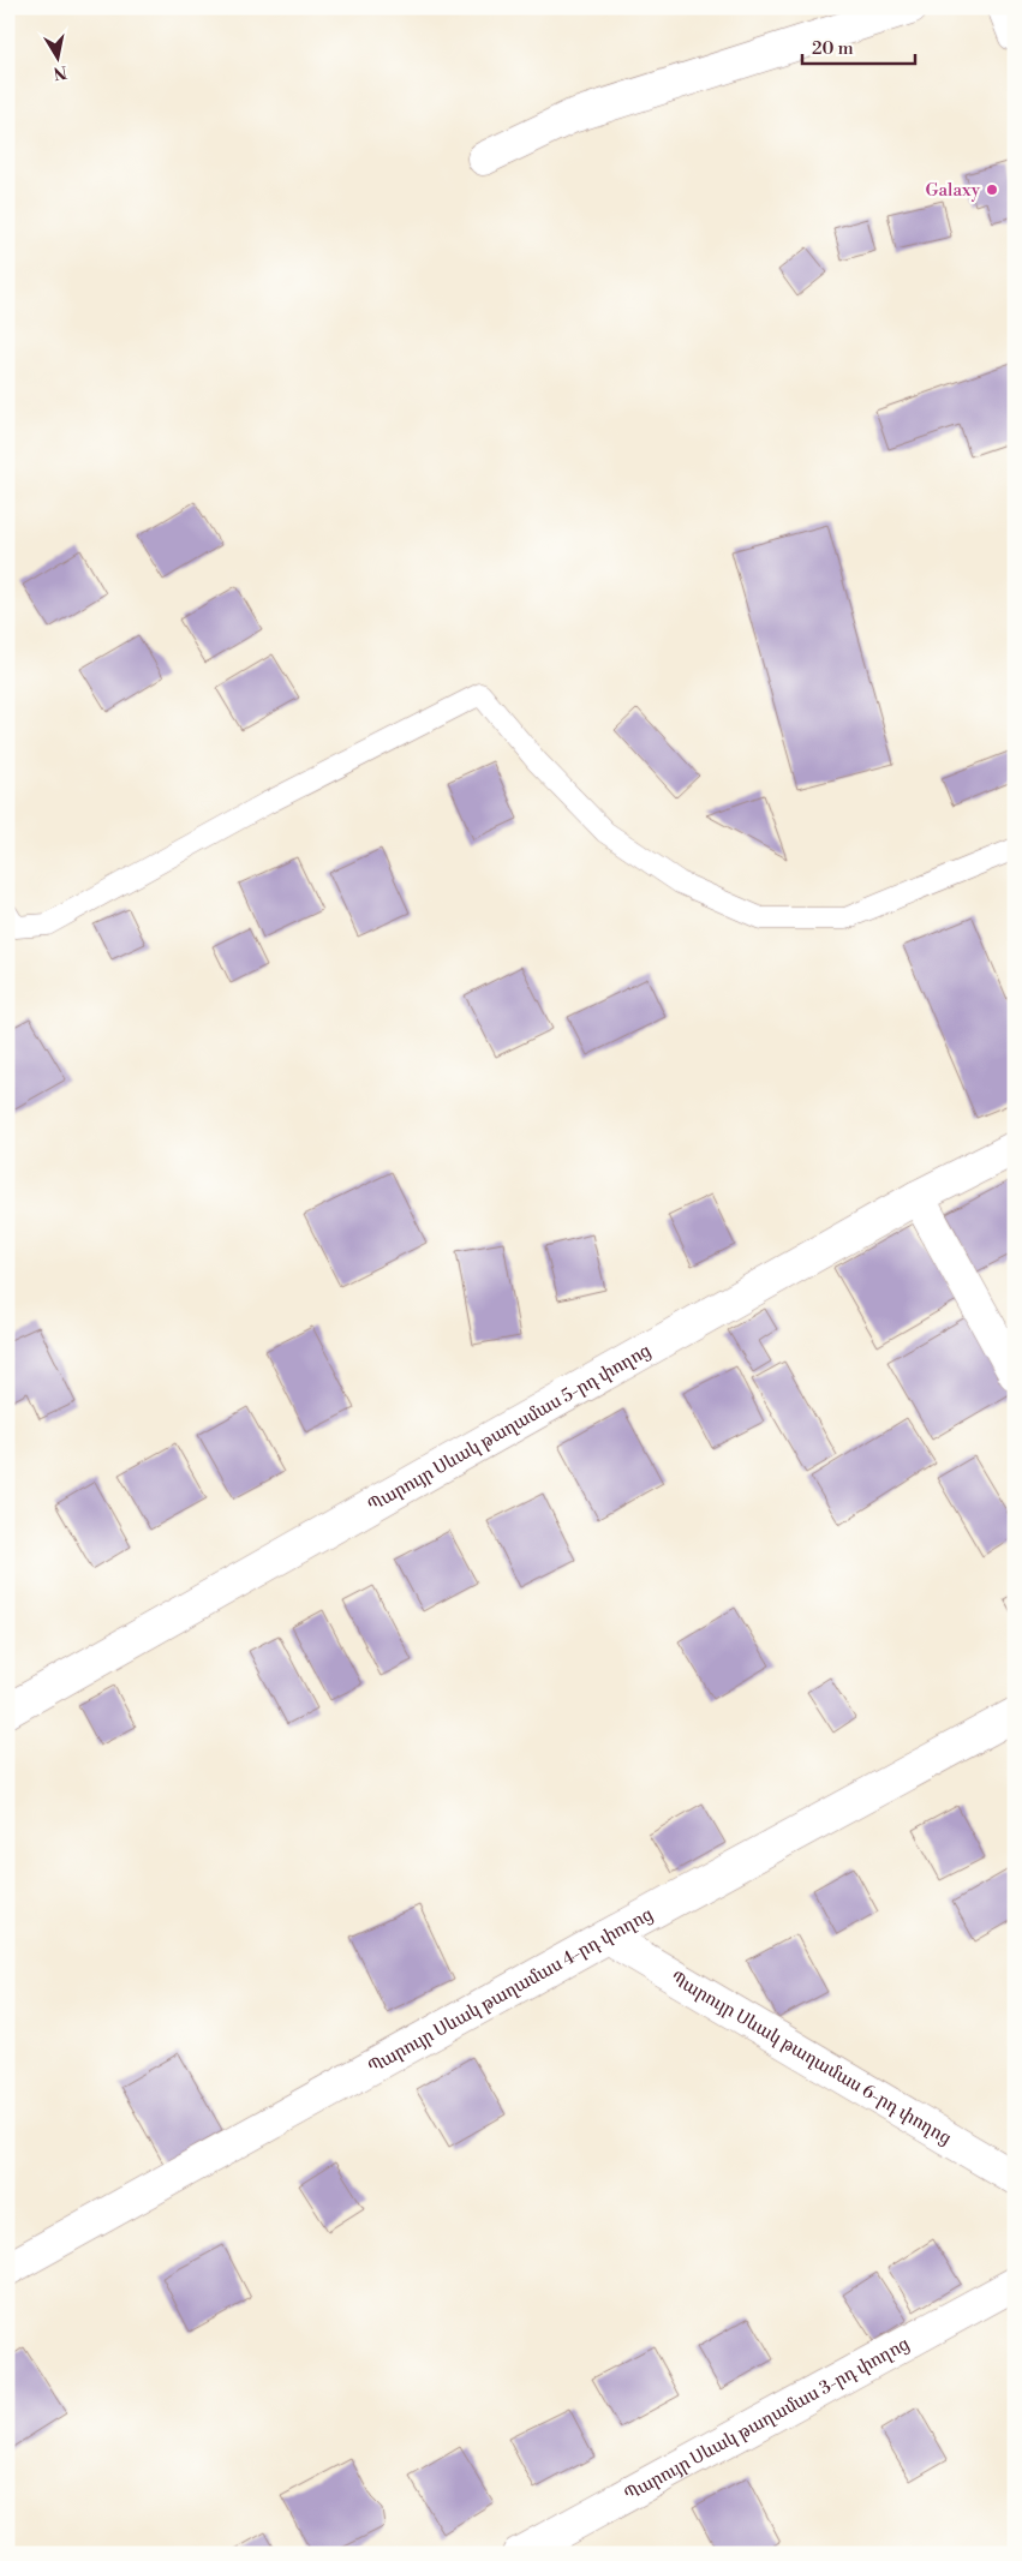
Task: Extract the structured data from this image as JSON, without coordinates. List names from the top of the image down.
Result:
{
  "streets": {
    "street": [
      "Պարույր Սևակ թաղամաս 5-րդ փողոց",
      "Պարույր Սևակ թաղամաս 4-րդ փողոց",
      "Պարույր Սևակ թաղամաս 6-րդ փողոց",
      "Պարույր Սևակ թաղամաս 3-րդ փողոց"
    ]
  },
  "crossings": [
    ["Պարույր Սևակ թաղամաս 4-րդ փողոց", "Պարույր Սևակ թաղամաս 6-րդ փողոց"]
  ],
  "places": ["Galaxy"],
  "scale_bar": "20 m",
  "north": "bottom"
}
